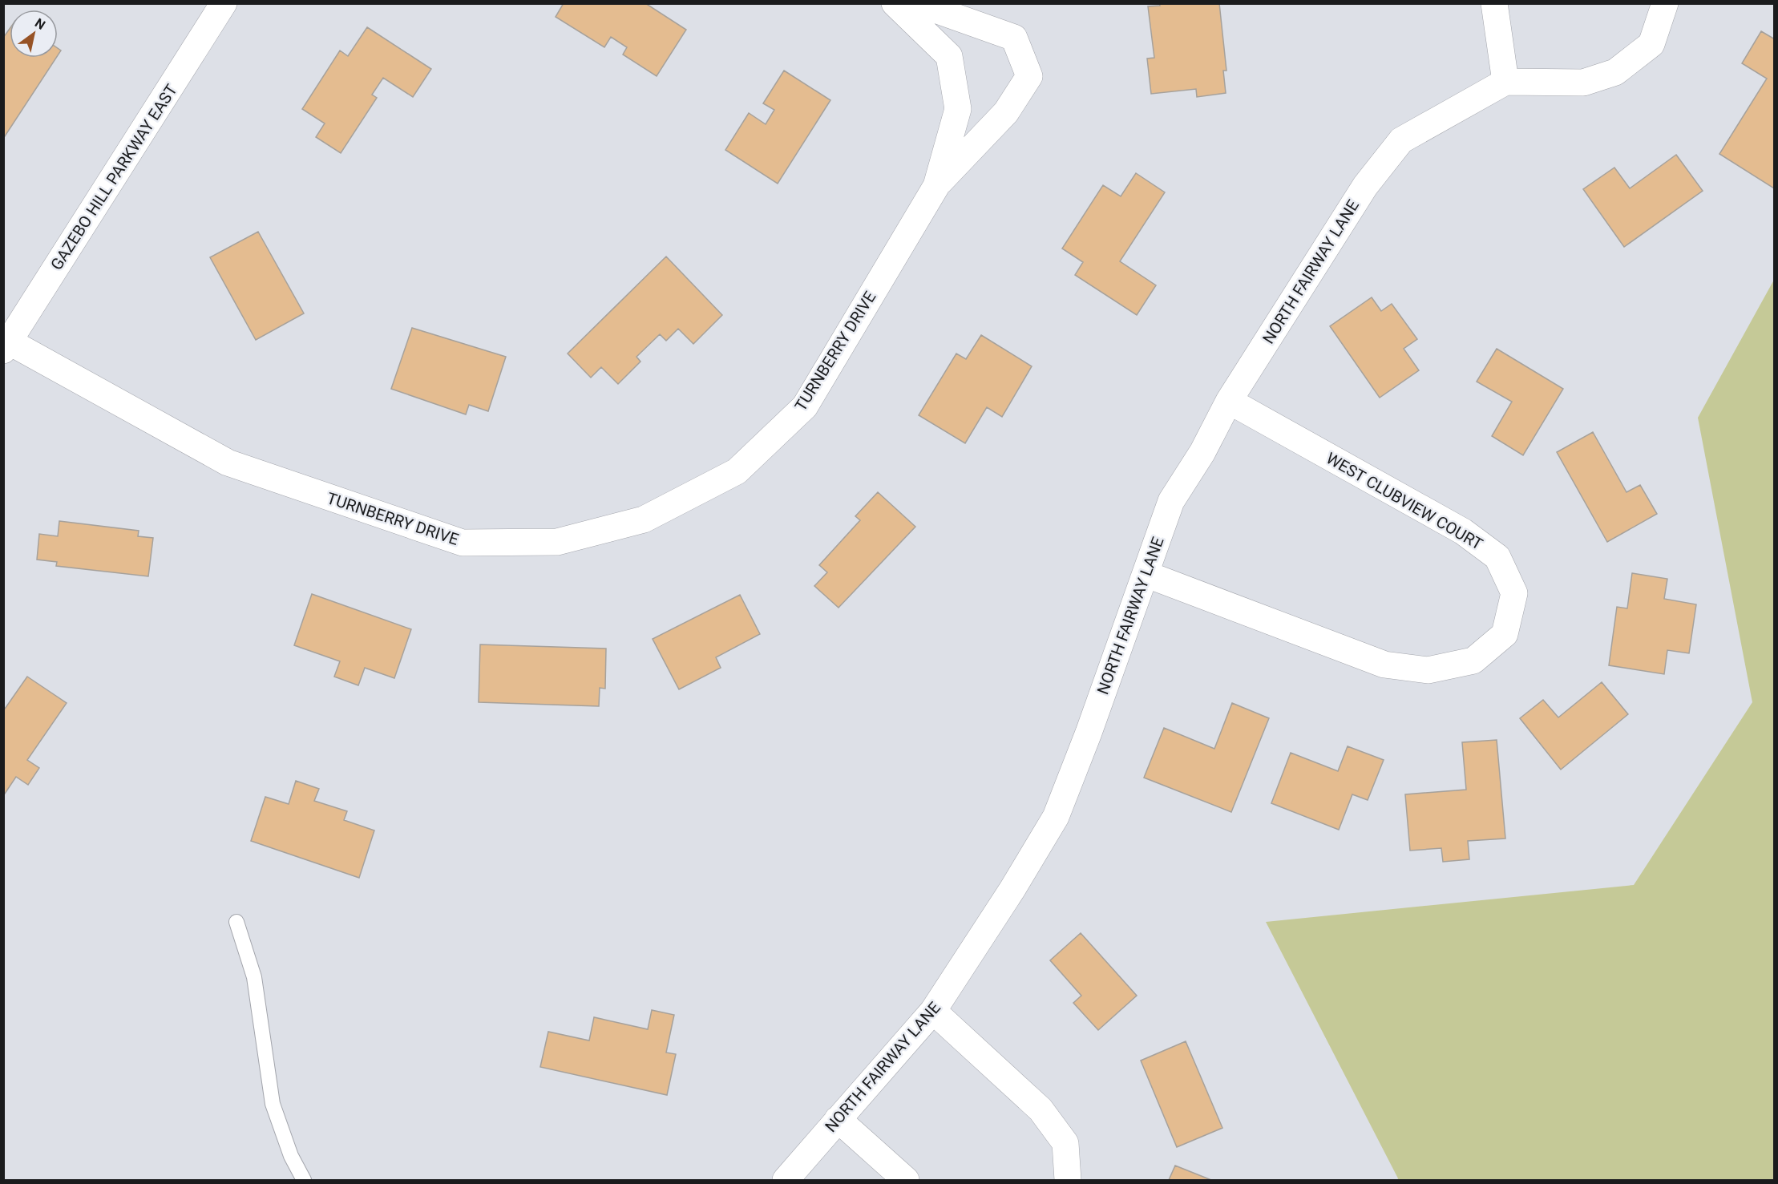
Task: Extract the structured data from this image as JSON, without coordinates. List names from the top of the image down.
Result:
{
  "streets": {
    "street": [
      "GAZEBO HILL PARKWAY EAST",
      "NORTH FAIRWAY LANE",
      "TURNBERRY DRIVE",
      "WEST CLUBVIEW COURT"
    ]
  },
  "crossings": [
    ["GAZEBO HILL PARKWAY EAST", "TURNBERRY DRIVE"],
    ["NORTH FAIRWAY LANE", "WEST CLUBVIEW COURT"]
  ],
  "north": "top right"
}
